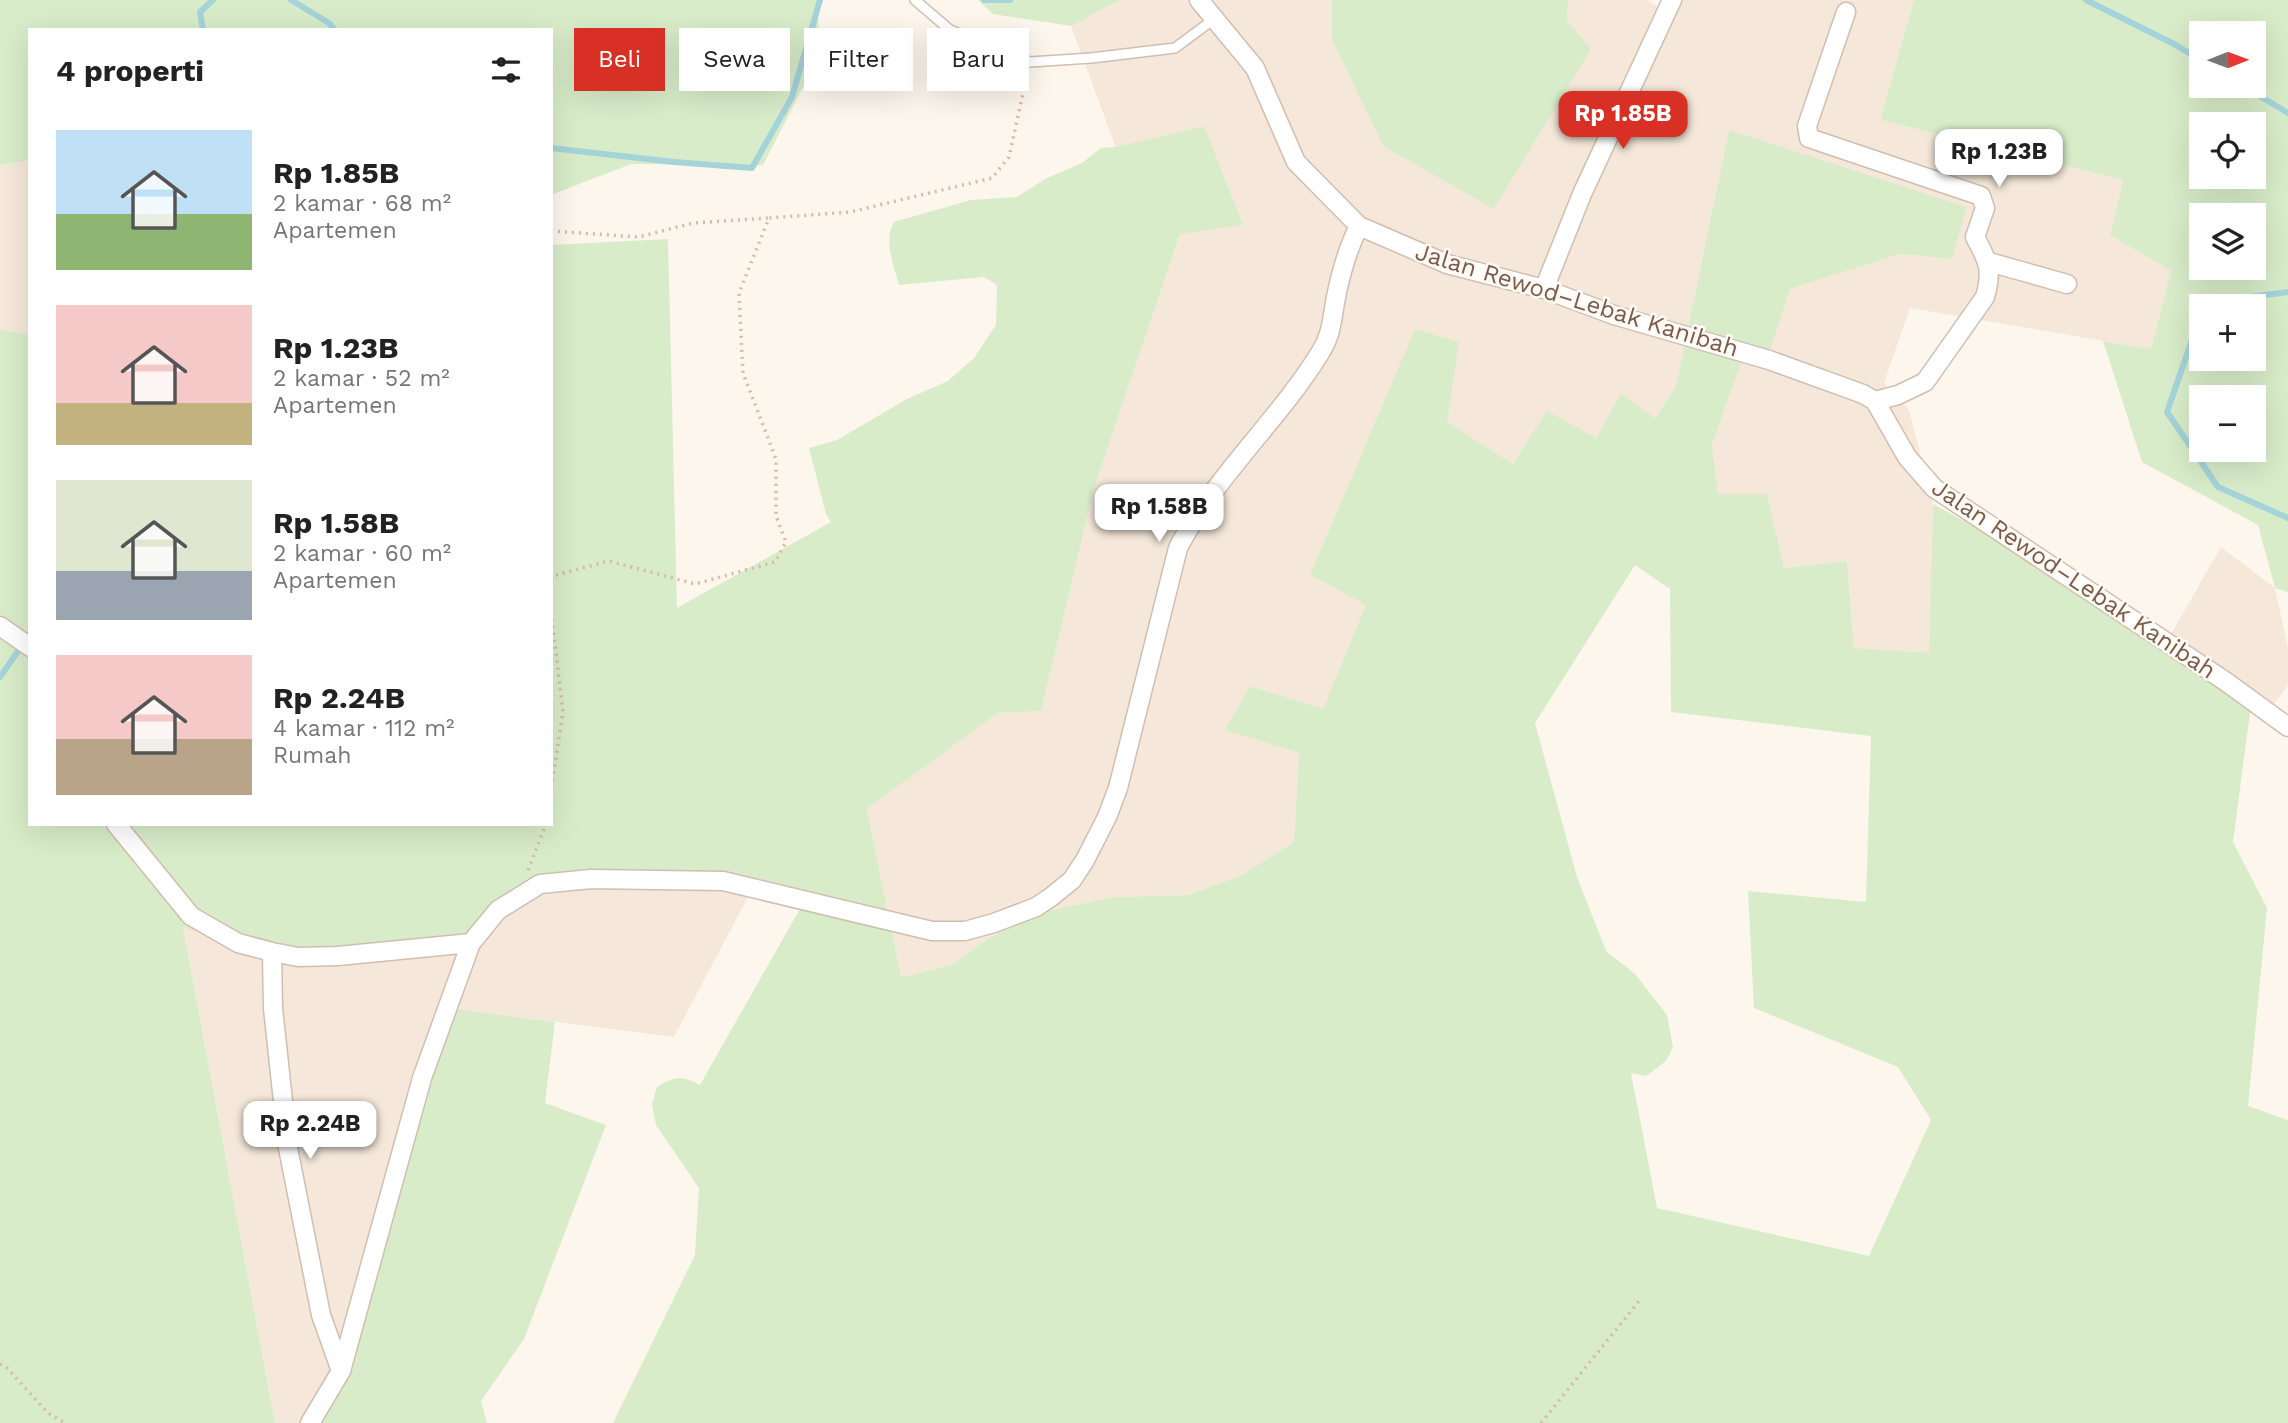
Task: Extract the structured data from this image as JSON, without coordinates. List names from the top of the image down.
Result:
{
  "streets": {
    "street": ["Jalan Rewod–Lebak Kanibah"]
  },
  "north": "right",
  "page": {
    "map_buttons": ["+", "−"],
    "chip": [
      "Beli",
      "Sewa",
      "Filter",
      "Baru"
    ],
    "heading": "4 properti",
    "price": [
      "Rp 1.85B",
      "Rp 1.23B",
      "Rp 1.58B",
      "Rp 2.24B"
    ],
    "list": [
      {
        "name": "Rp 1.85B",
        "note": "2 kamar · 68 m² · Apartemen"
      },
      {
        "name": "Rp 1.23B",
        "note": "2 kamar · 52 m² · Apartemen"
      },
      {
        "name": "Rp 1.58B",
        "note": "2 kamar · 60 m² · Apartemen"
      },
      {
        "name": "Rp 2.24B",
        "note": "4 kamar · 112 m² · Rumah"
      }
    ]
  }
}
